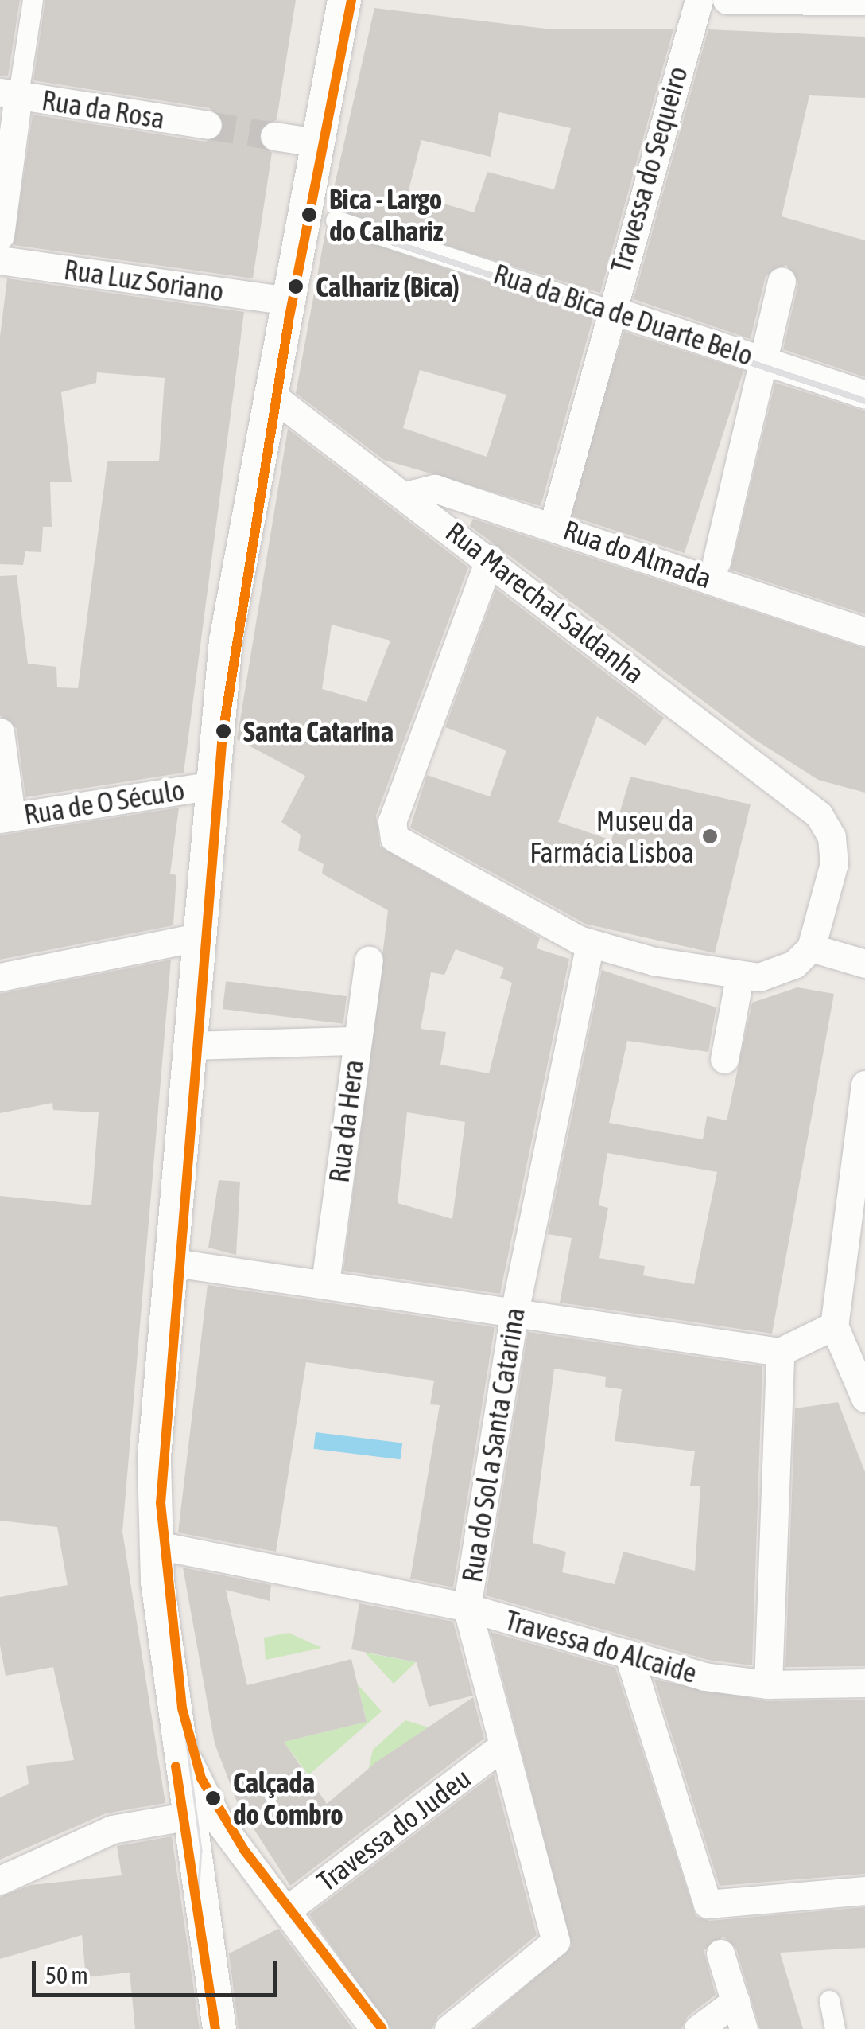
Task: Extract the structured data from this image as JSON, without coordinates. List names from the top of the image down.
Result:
{
  "streets": {
    "street": [
      "Rua da Rosa",
      "Travessa do Sequeiro",
      "Rua Luz Soriano",
      "Rua da Bica de Duarte Belo",
      "Rua do Almada",
      "Rua Marechal Saldanha",
      "Rua de O Século",
      "Rua da Hera",
      "Rua do Sol a Santa Catarina",
      "Travessa do Alcaide",
      "Travessa do Judeu"
    ]
  },
  "crossings": [
    ["Travessa do Sequeiro", "Rua da Bica de Duarte Belo"],
    ["Travessa do Sequeiro", "Rua do Almada"],
    ["Rua do Almada", "Rua Marechal Saldanha"],
    ["Rua do Sol a Santa Catarina", "Travessa do Alcaide"],
    ["Rua do Sol a Santa Catarina", "Travessa do Judeu"]
  ],
  "places": [
    "Bica - Largo do Calhariz",
    "Calhariz (Bica)",
    "Santa Catarina",
    "Museu da Farmácia Lisboa",
    "Calçada do Combro"
  ],
  "scale_bar": "50 m"
}
